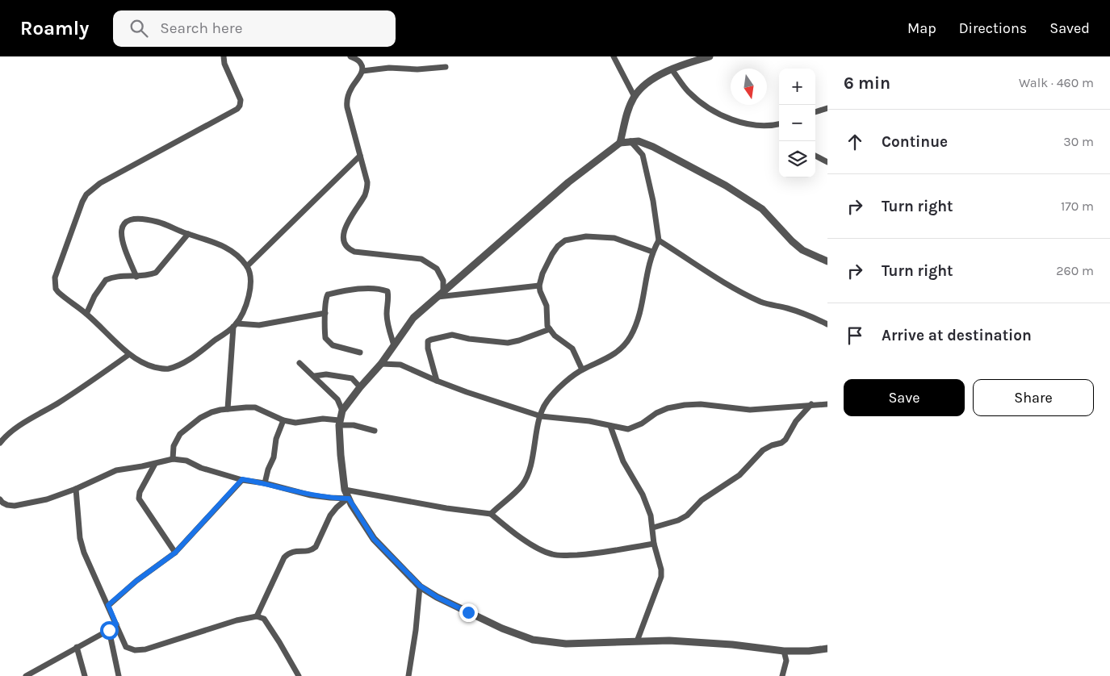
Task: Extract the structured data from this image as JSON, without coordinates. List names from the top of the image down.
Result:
{
  "north": "bottom",
  "page": {
    "header": "Roamly",
    "search": "Search here",
    "nav": ["Map", "Directions", "Saved"],
    "heading": ["6 min", "Walk · 460 m"],
    "map_buttons": ["+", "−"],
    "list": [
      ["Continue", "30 m"],
      ["Turn right", "170 m"],
      ["Turn right", "260 m"],
      "Arrive at destination"
    ],
    "buttons": ["Save", "Share"]
  }
}
